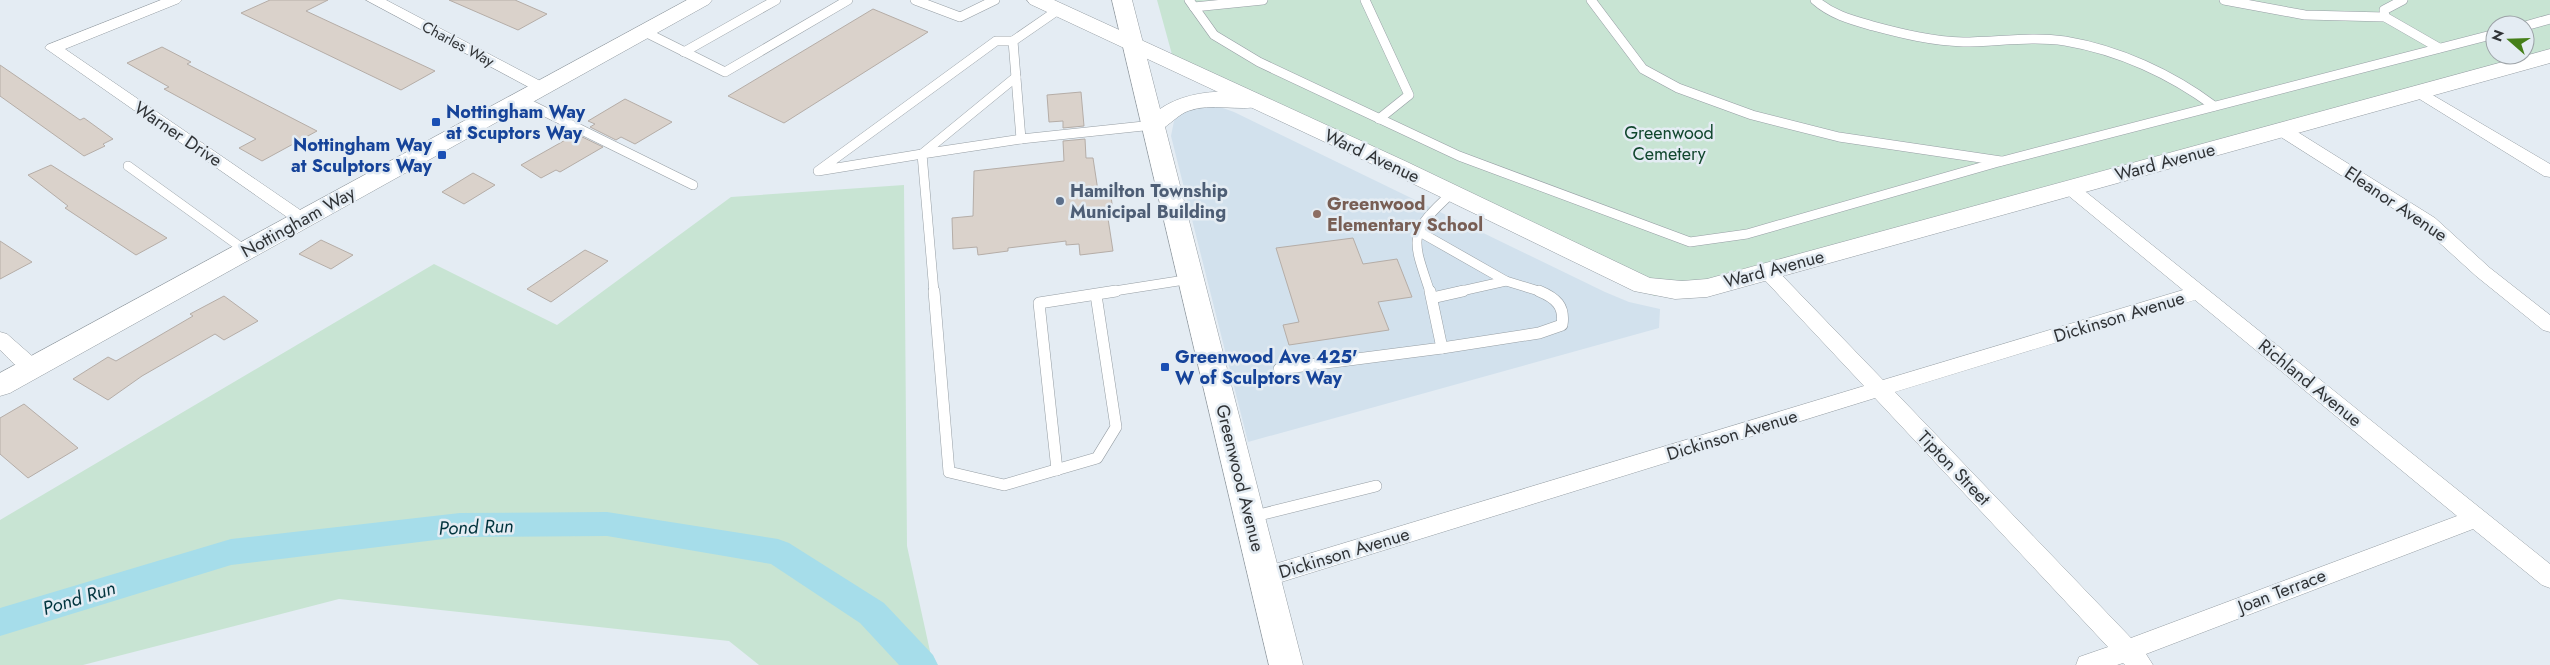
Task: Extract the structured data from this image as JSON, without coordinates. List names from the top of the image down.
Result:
{
  "streets": {
    "street": [
      "Charles Way",
      "Warner Drive",
      "Ward Avenue",
      "Eleanor Avenue",
      "Nottingham Way",
      "Dickinson Avenue",
      "Richland Avenue",
      "Tipton Street",
      "Greenwood Avenue",
      "Joan Terrace"
    ]
  },
  "crossings": [
    ["Charles Way", "Nottingham Way"],
    ["Warner Drive", "Nottingham Way"],
    ["Ward Avenue", "Eleanor Avenue"],
    ["Ward Avenue", "Richland Avenue"],
    ["Ward Avenue", "Tipton Street"],
    ["Ward Avenue", "Greenwood Avenue"],
    ["Dickinson Avenue", "Richland Avenue"],
    ["Dickinson Avenue", "Tipton Street"],
    ["Dickinson Avenue", "Greenwood Avenue"],
    ["Richland Avenue", "Joan Terrace"],
    ["Tipton Street", "Joan Terrace"]
  ],
  "water": ["Pond Run"],
  "parks": ["Greenwood Cemetery"],
  "places": {
    "transit": ["Nottingham Way at Scuptors Way", "Nottingham Way at Sculptors Way", "Greenwood Ave 425' W of Sculptors Way"],
    "other": ["Hamilton Township Municipal Building", "Greenwood Elementary School"]
  },
  "north": "left"
}
